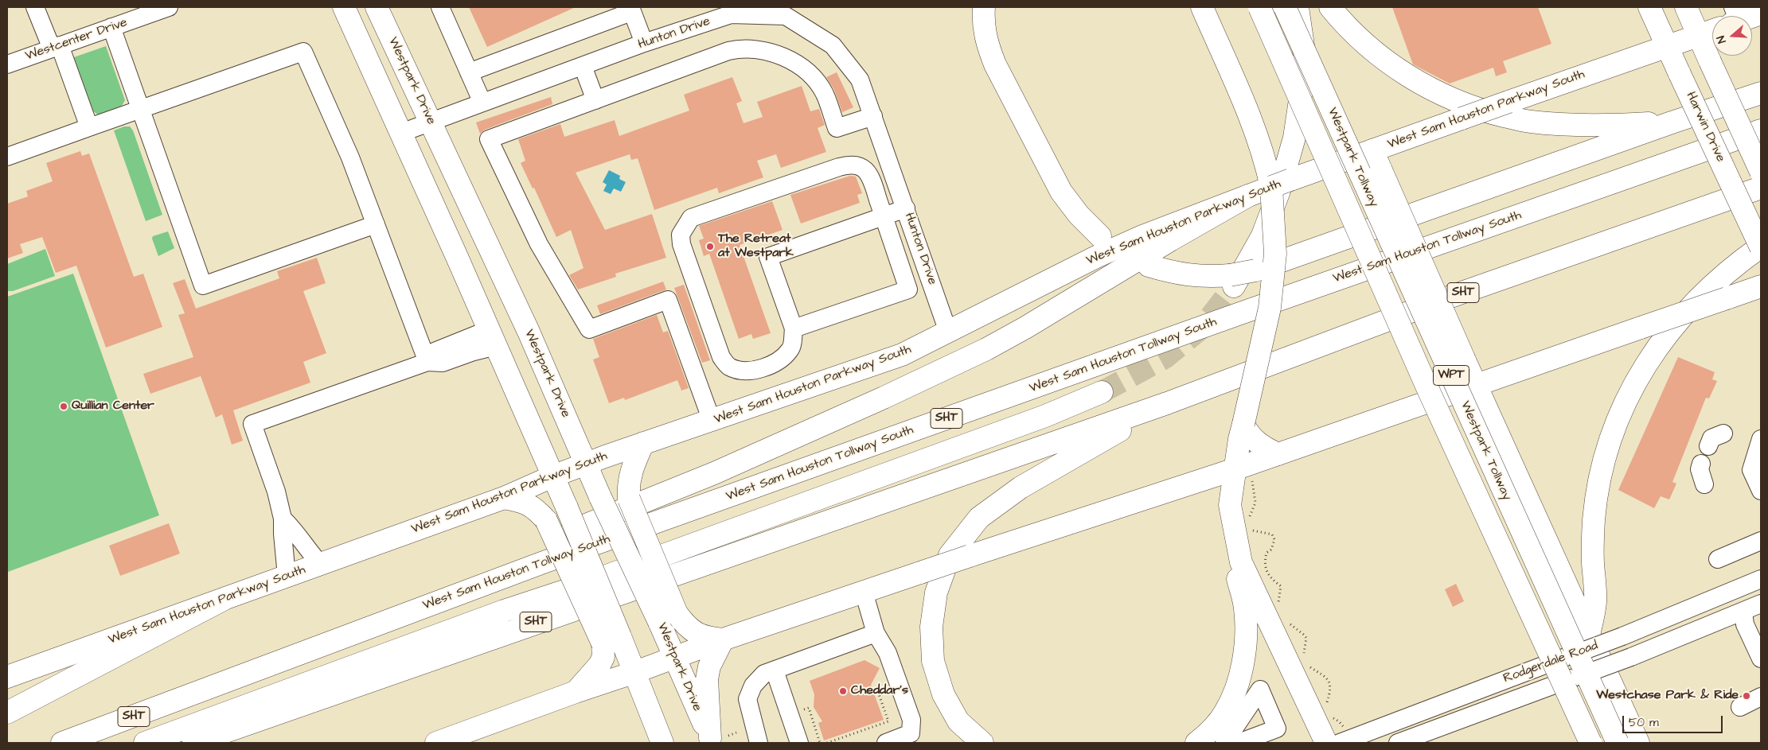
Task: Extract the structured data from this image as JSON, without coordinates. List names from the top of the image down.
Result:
{
  "streets": {
    "main road": [
      "Westpark Drive",
      "West Sam Houston Parkway South",
      "Harwin Drive",
      "Westpark Tollway",
      "West Sam Houston Tollway South",
      "SHT",
      "WPT"
    ],
    "street": ["Hunton Drive", "Westcenter Drive", "Rodgerdale Road"]
  },
  "crossings": [
    ["Hunton Drive", "Westpark Drive"],
    ["Hunton Drive", "West Sam Houston Parkway South"],
    ["Westpark Drive", "West Sam Houston Parkway South"],
    ["West Sam Houston Parkway South", "Harwin Drive"]
  ],
  "places": [
    "The Retreat at Westpark",
    "Quillian Center",
    "Cheddar's",
    "Westchase Park & Ride"
  ],
  "scale_bar": "50 m",
  "north": "left"
}
